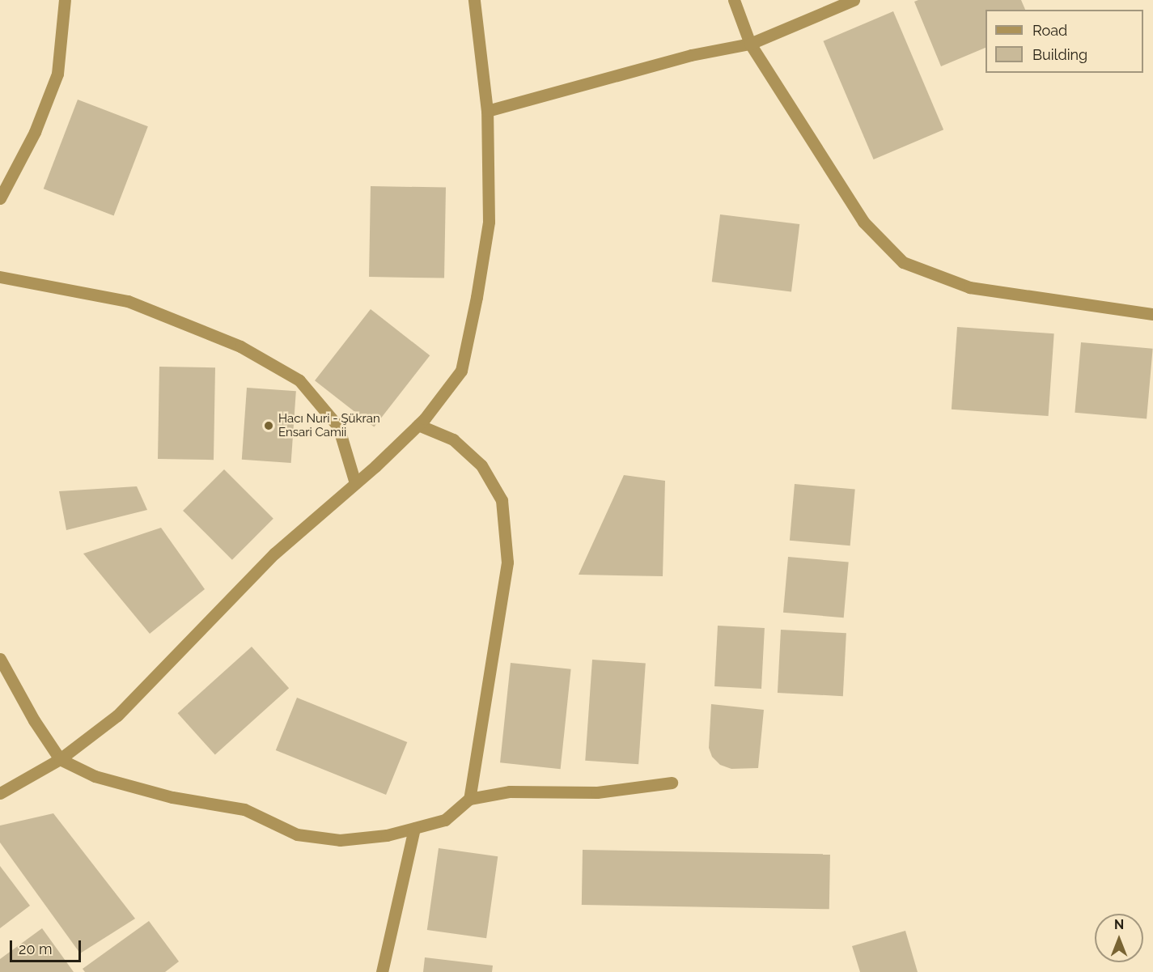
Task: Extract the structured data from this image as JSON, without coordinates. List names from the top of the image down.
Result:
{
  "places": ["Hacı Nuri - Şükran Ensari Camii"],
  "legend": ["Road", "Building"],
  "scale_bar": "20 m",
  "north": "top"
}
